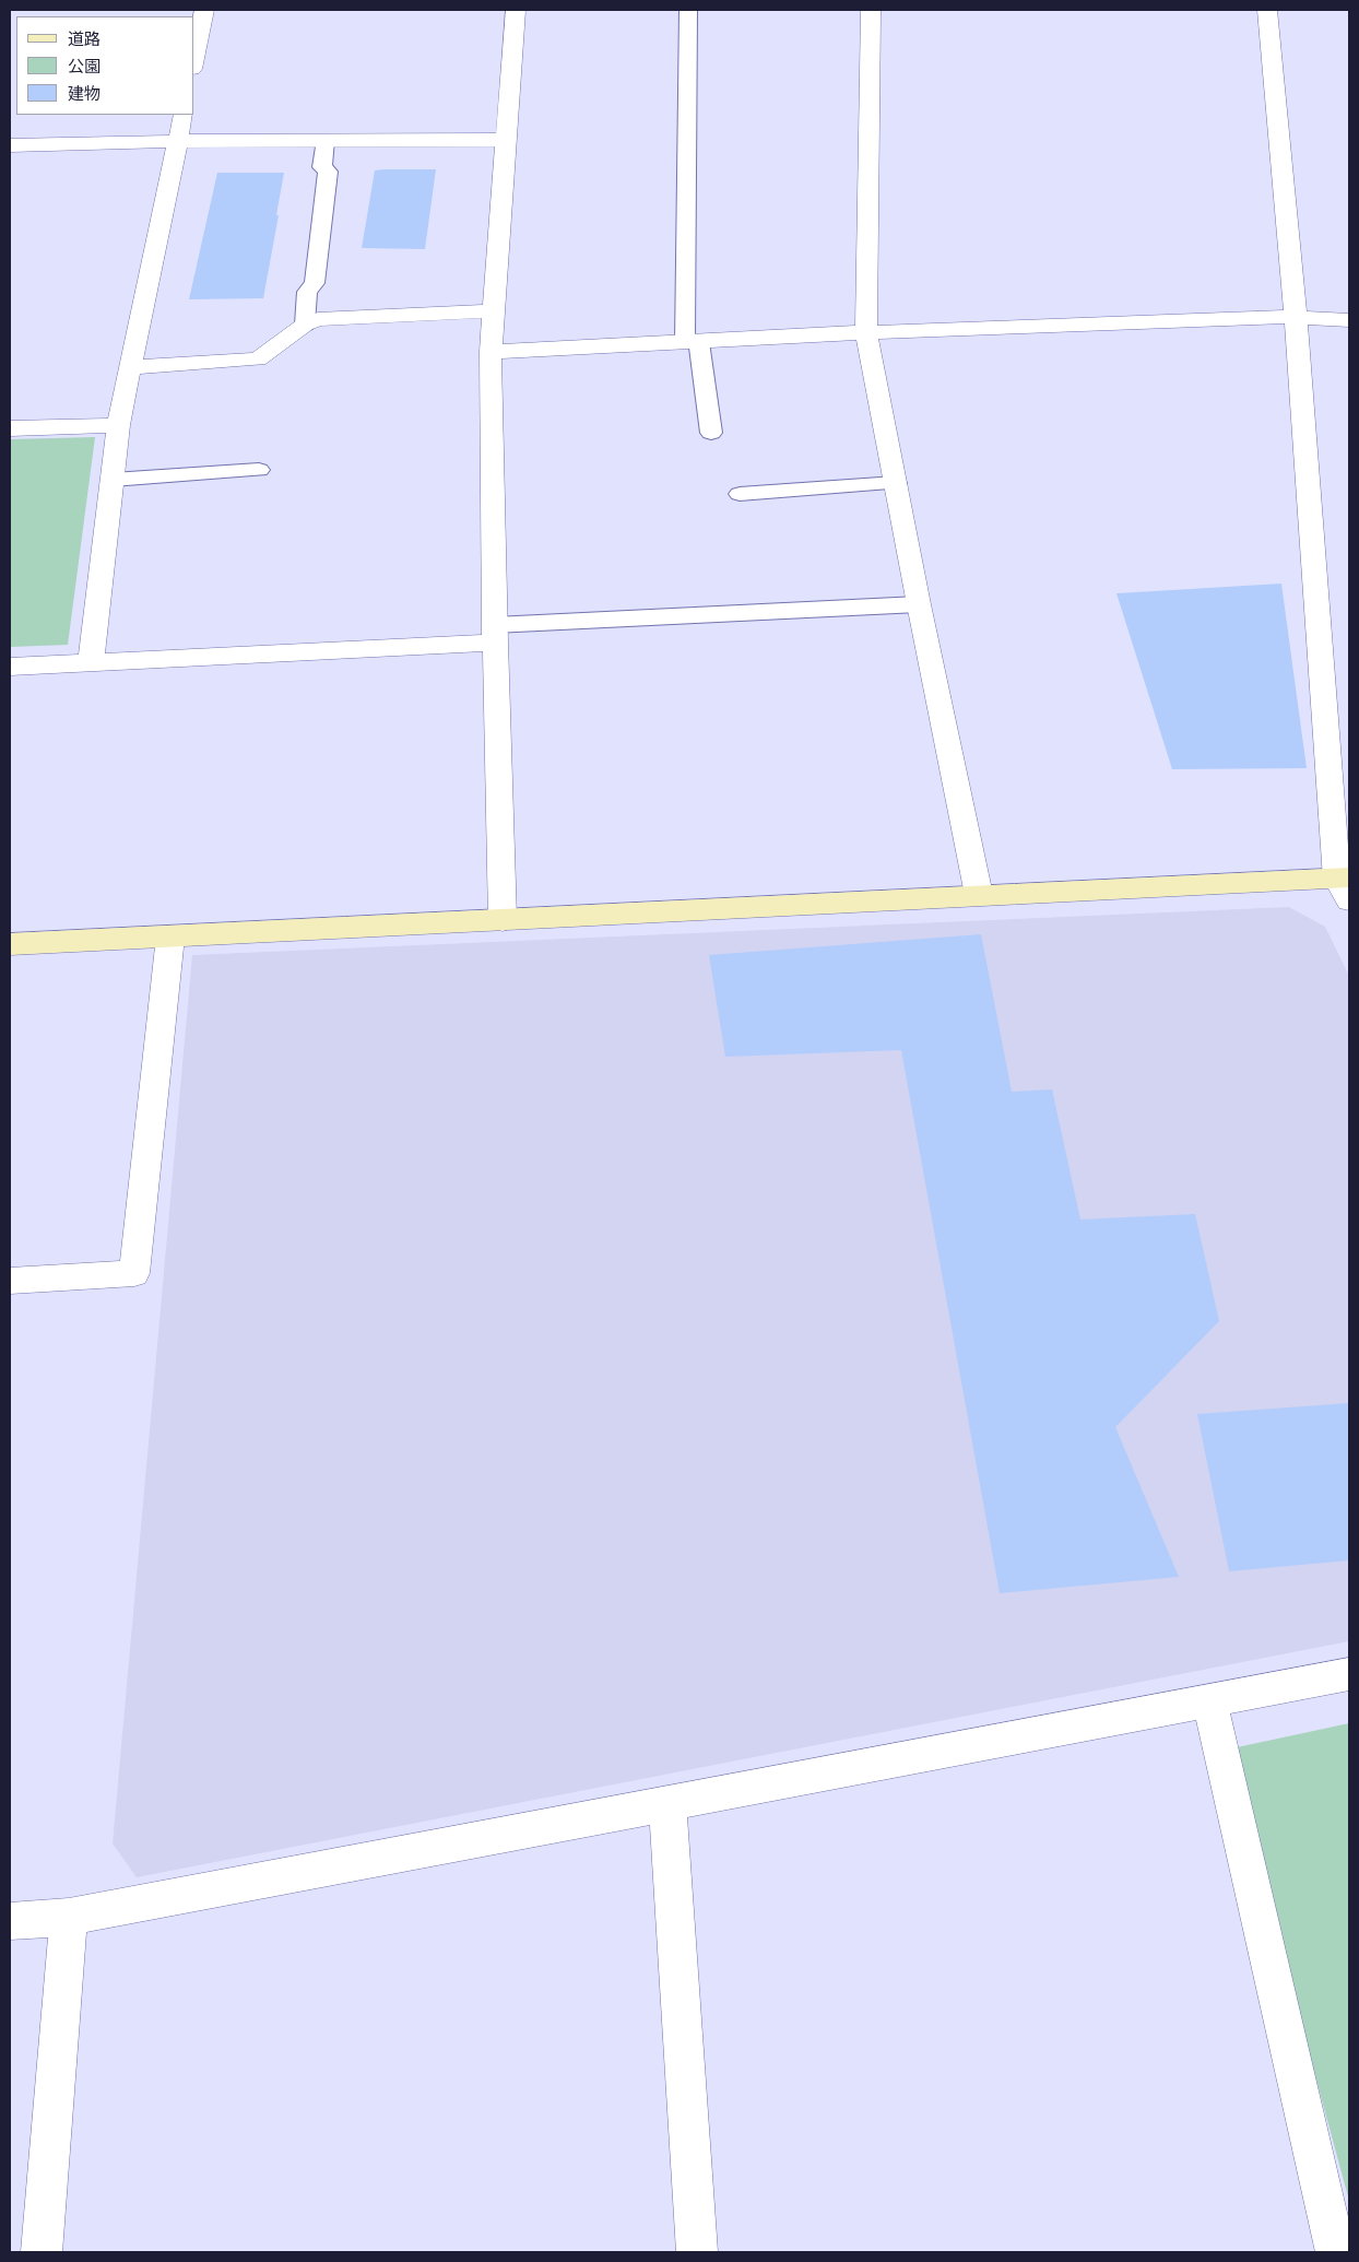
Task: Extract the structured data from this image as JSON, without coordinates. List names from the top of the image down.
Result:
{
  "legend": ["道路", "公園", "建物"]
}
